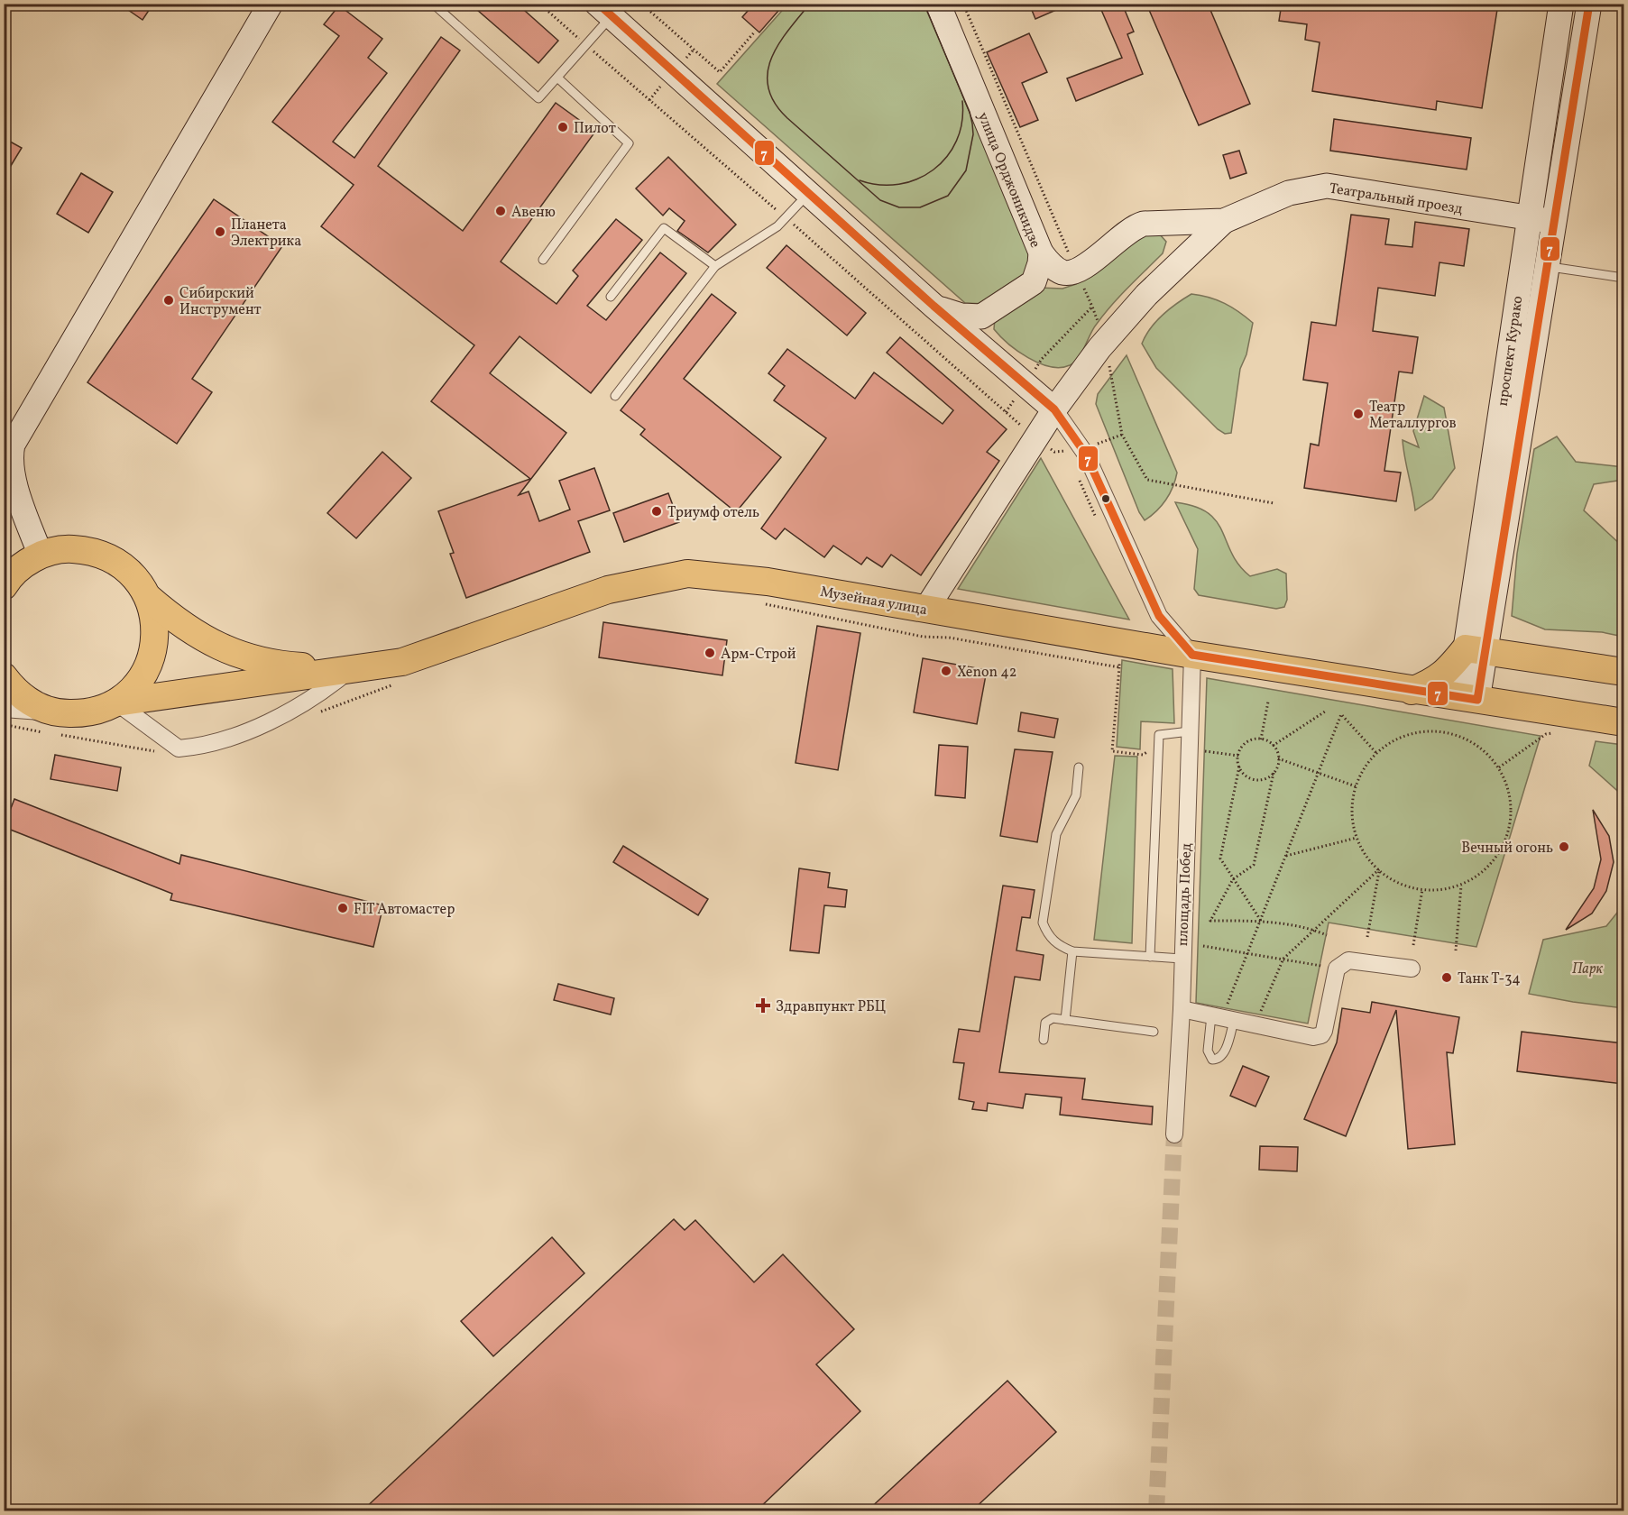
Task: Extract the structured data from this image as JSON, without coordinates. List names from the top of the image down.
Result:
{
  "streets": {
    "main road": [
      "улица Орджоникидзе",
      "Театральный проезд",
      "проспект Курако",
      "Музейная улица"
    ],
    "street": ["площадь Побед"]
  },
  "crossings": [
    ["Театральный проезд", "проспект Курако"],
    ["проспект Курако", "Музейная улица"],
    ["Музейная улица", "площадь Побед"]
  ],
  "parks": ["Парк"],
  "places": {
    "other": [
      "Пилот",
      "Авеню",
      "Планета Электрика",
      "Сибирский Инструмент",
      "Театр Металлургов",
      "Триумф отель",
      "Арм-Строй",
      "Xenon 42",
      "Вечный огонь",
      "FIT Автомастер",
      "Танк Т-34"
    ],
    "health": ["Здравпункт РБЦ"]
  },
  "lines": ["transit line 7"]
}
